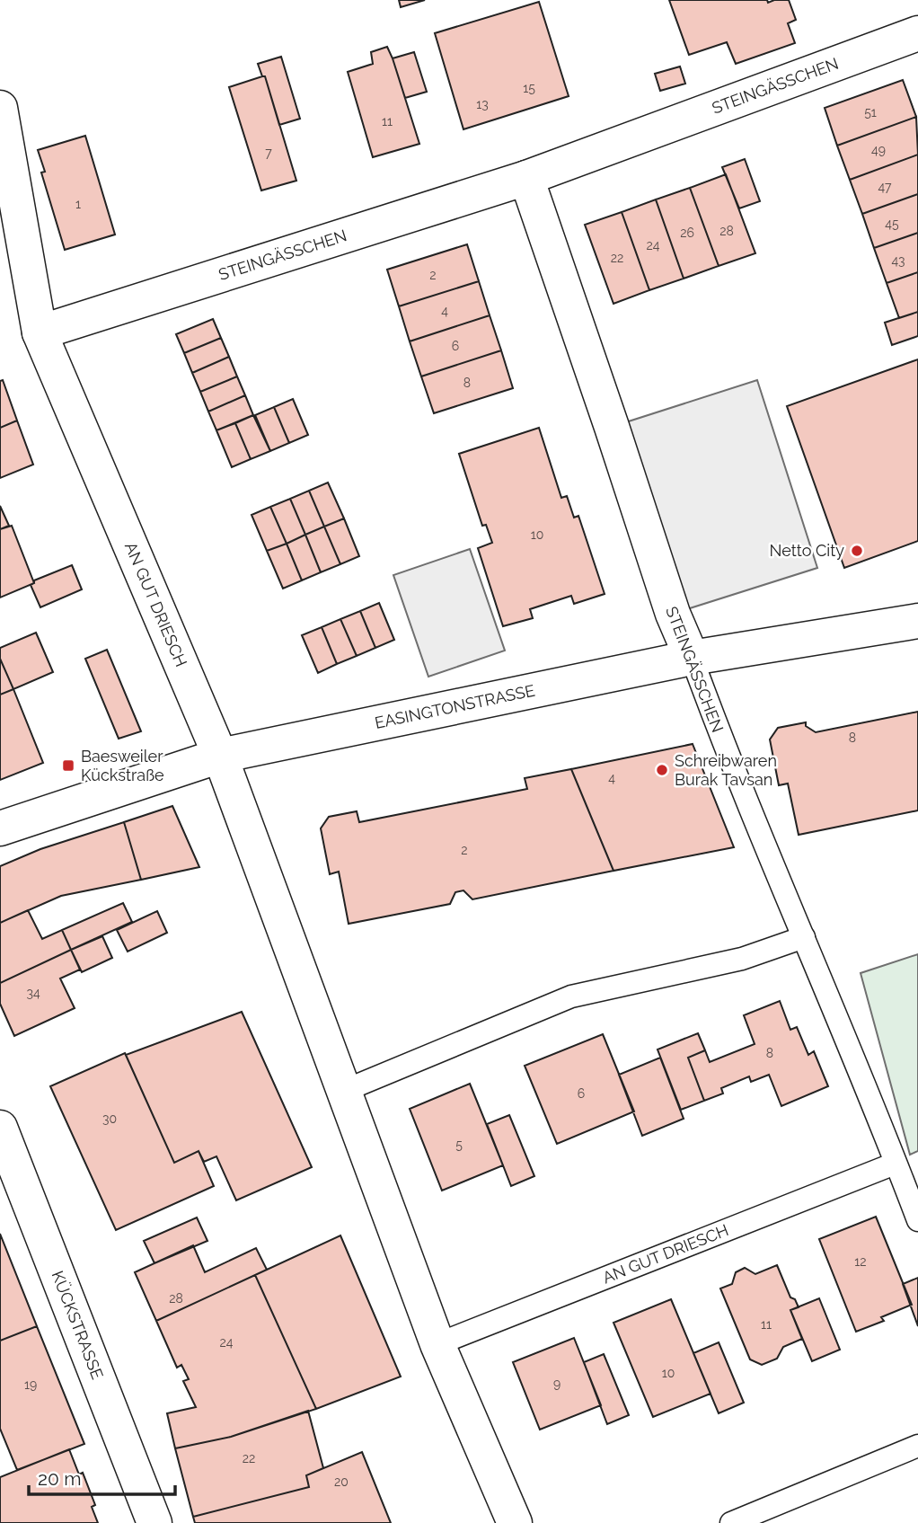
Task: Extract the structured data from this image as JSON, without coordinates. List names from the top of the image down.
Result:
{
  "streets": {
    "street": [
      "STEINGÄSSCHEN",
      "AN GUT DRIESCH",
      "EASINGTONSTRASSE",
      "KÜCKSTRASSE"
    ]
  },
  "crossings": [
    ["STEINGÄSSCHEN", "AN GUT DRIESCH"],
    ["STEINGÄSSCHEN", "EASINGTONSTRASSE"],
    ["AN GUT DRIESCH", "EASINGTONSTRASSE"]
  ],
  "places": {
    "other": ["Netto City", "Schreibwaren Burak Tavsan"],
    "transit": ["Baesweiler Kückstraße"]
  },
  "house_numbers": [
    "15",
    "13",
    "51",
    "11",
    "49",
    "7",
    "47",
    "1",
    "45",
    "28",
    "26",
    "24",
    "22",
    "43",
    "2",
    "4",
    "6",
    "8",
    "10",
    "8",
    "4",
    "2",
    "34",
    "8",
    "6",
    "30",
    "5",
    "12",
    "28",
    "11",
    "24",
    "10",
    "9",
    "19",
    "22",
    "20"
  ],
  "scale_bar": "20 m"
}
